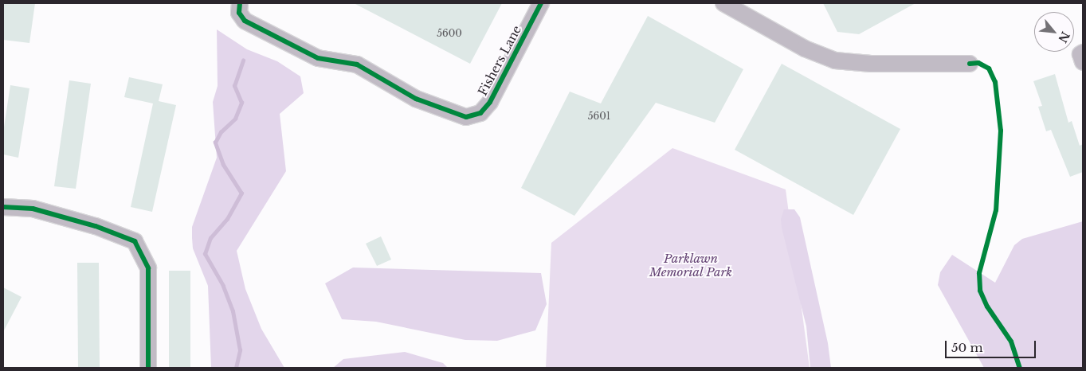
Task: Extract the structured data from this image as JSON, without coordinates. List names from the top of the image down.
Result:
{
  "streets": {
    "street": ["Fishers Lane"]
  },
  "parks": ["Parklawn Memorial Park"],
  "house_numbers": ["5600", "5601"],
  "scale_bar": "50 m",
  "north": "bottom right"
}
